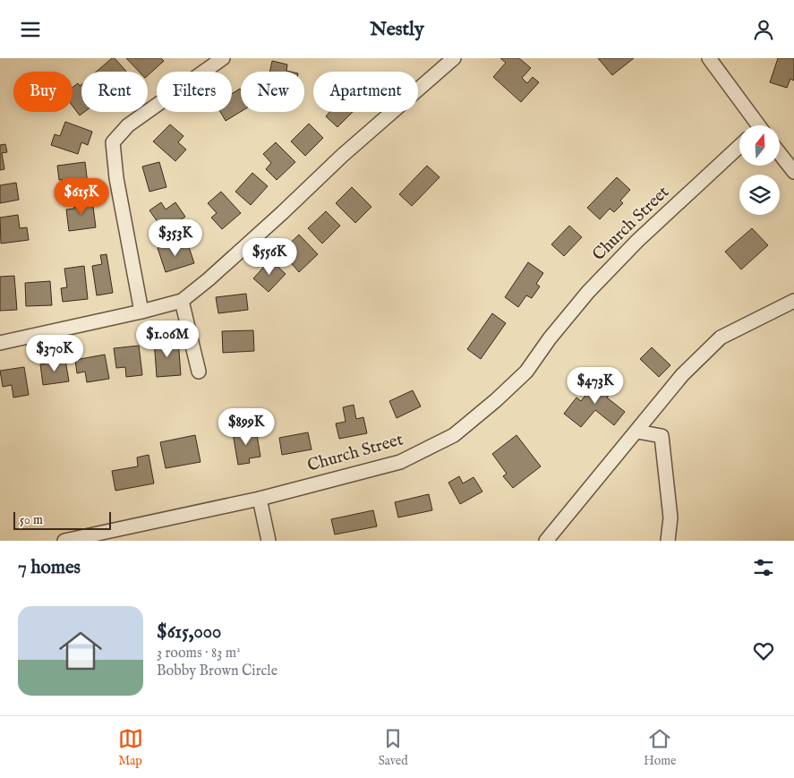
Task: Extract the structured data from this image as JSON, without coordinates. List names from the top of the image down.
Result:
{
  "streets": {
    "street": ["Church Street"]
  },
  "scale_bar": "50 m",
  "north": "top",
  "page": {
    "header": "Nestly",
    "chip": [
      "Buy",
      "Rent",
      "Filters",
      "New",
      "Apartment"
    ],
    "price": [
      "$615K",
      "$353K",
      "$556K",
      "$1.06M",
      "$370K",
      "$473K",
      "$899K"
    ],
    "scale": "50 m",
    "heading": "7 homes",
    "list": [
      {
        "name": "$615,000",
        "note": "3 rooms · 83 m² · Bobby Brown Circle"
      }
    ],
    "tabs": ["Map", "Saved", "Home"]
  }
}
